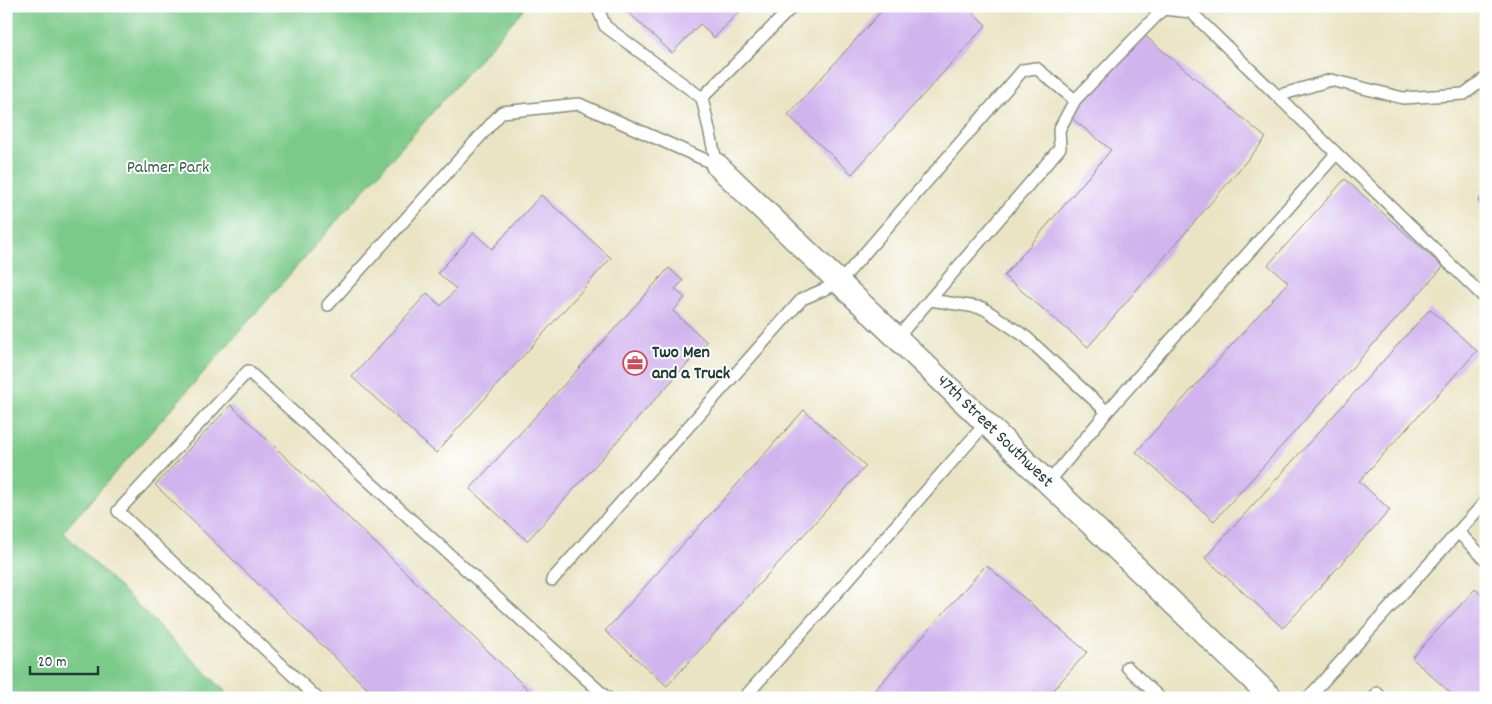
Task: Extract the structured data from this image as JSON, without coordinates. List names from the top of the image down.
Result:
{
  "streets": {
    "street": ["47th Street Southwest"]
  },
  "parks": ["Palmer Park"],
  "places": {
    "office": ["Two Men and a Truck"]
  },
  "scale_bar": "20 m"
}
